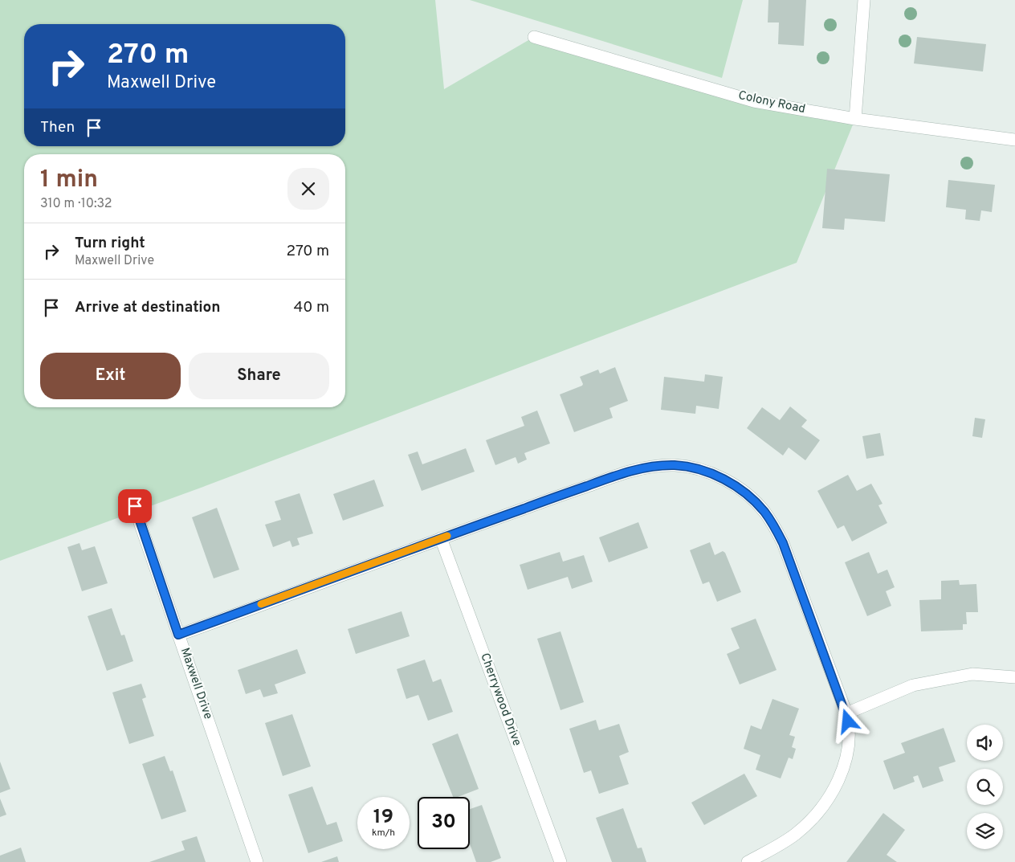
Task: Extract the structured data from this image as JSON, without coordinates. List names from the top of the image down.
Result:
{
  "streets": {
    "street": ["Colony Road", "Maxwell Drive", "Cherrywood Drive"]
  },
  "page": {
    "turn": ["270 m", "Maxwell Drive"],
    "then": "Then",
    "heading": ["1 min", "310 m · 10:32"],
    "list": [
      {
        "name": "Turn right",
        "note": "Maxwell Drive",
        "value": "270 m"
      },
      {
        "name": "Arrive at destination",
        "value": "40 m"
      }
    ],
    "buttons": ["Exit", "Share"],
    "speed": "19 km/h",
    "limit": "30"
  }
}
